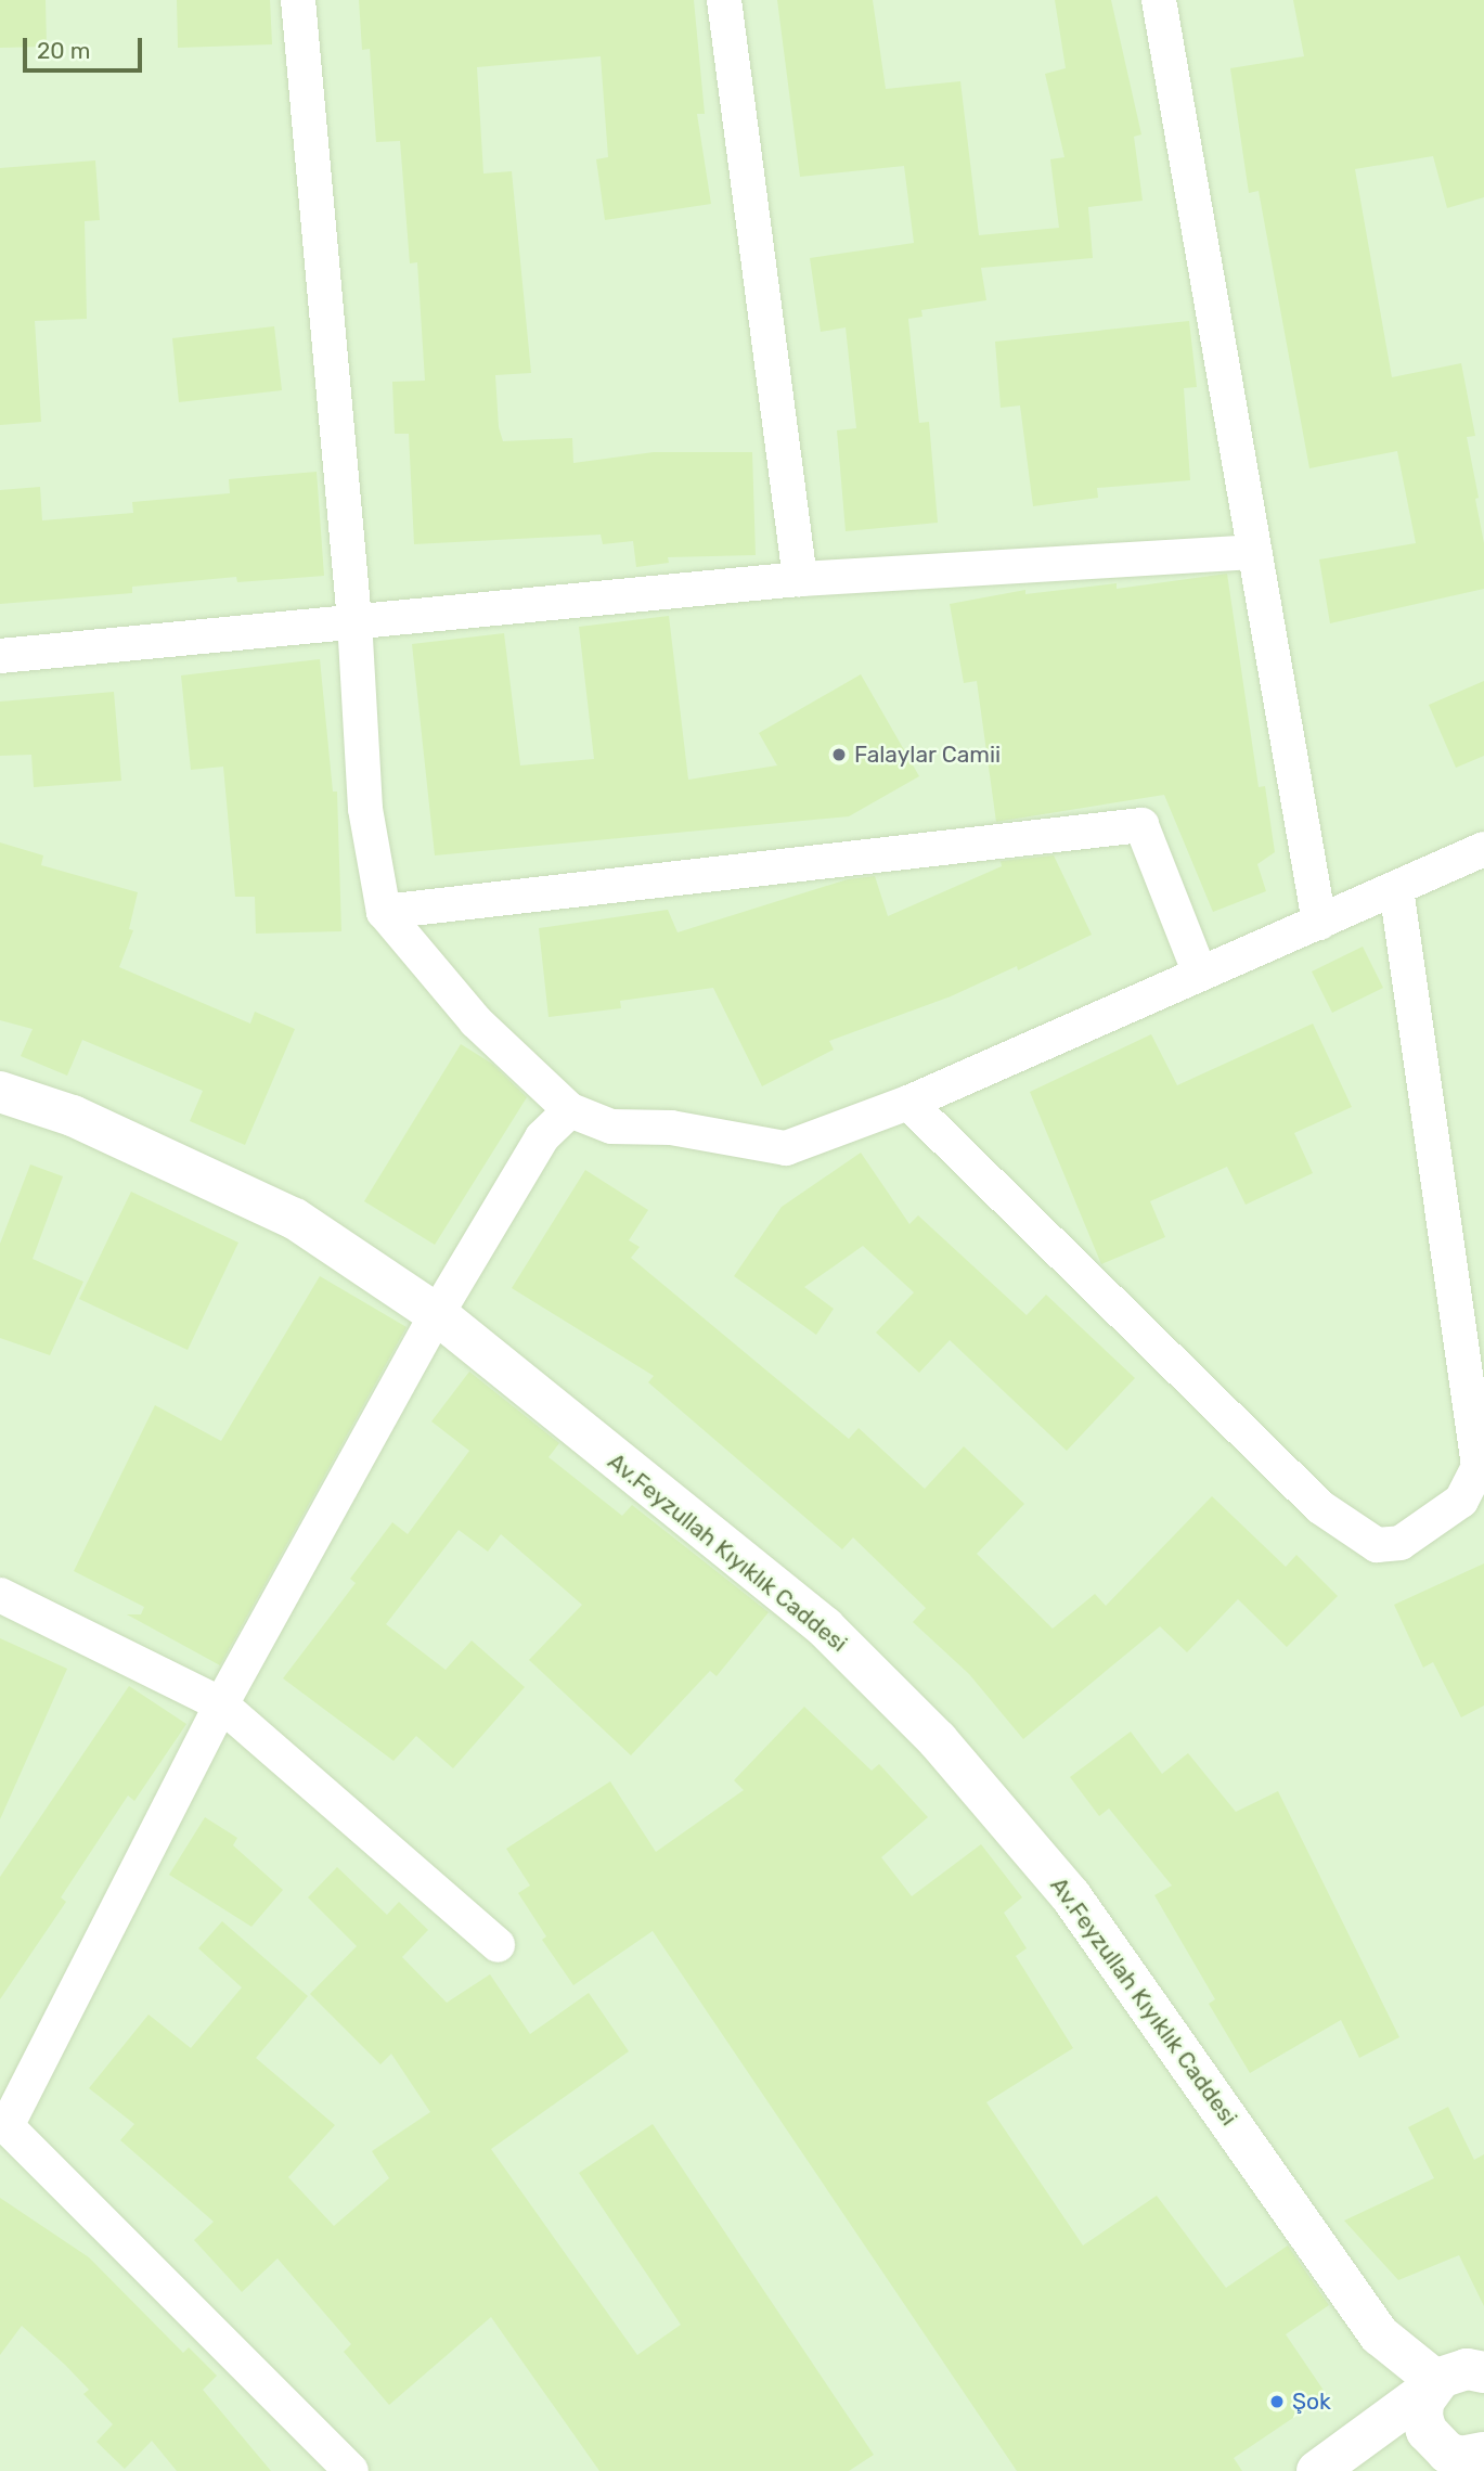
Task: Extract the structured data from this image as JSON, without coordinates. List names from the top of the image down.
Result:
{
  "streets": {
    "street": ["Av.Feyzullah Kıyıklık Caddesi"]
  },
  "places": ["Falaylar Camii", "Şok"],
  "scale_bar": "20 m"
}
